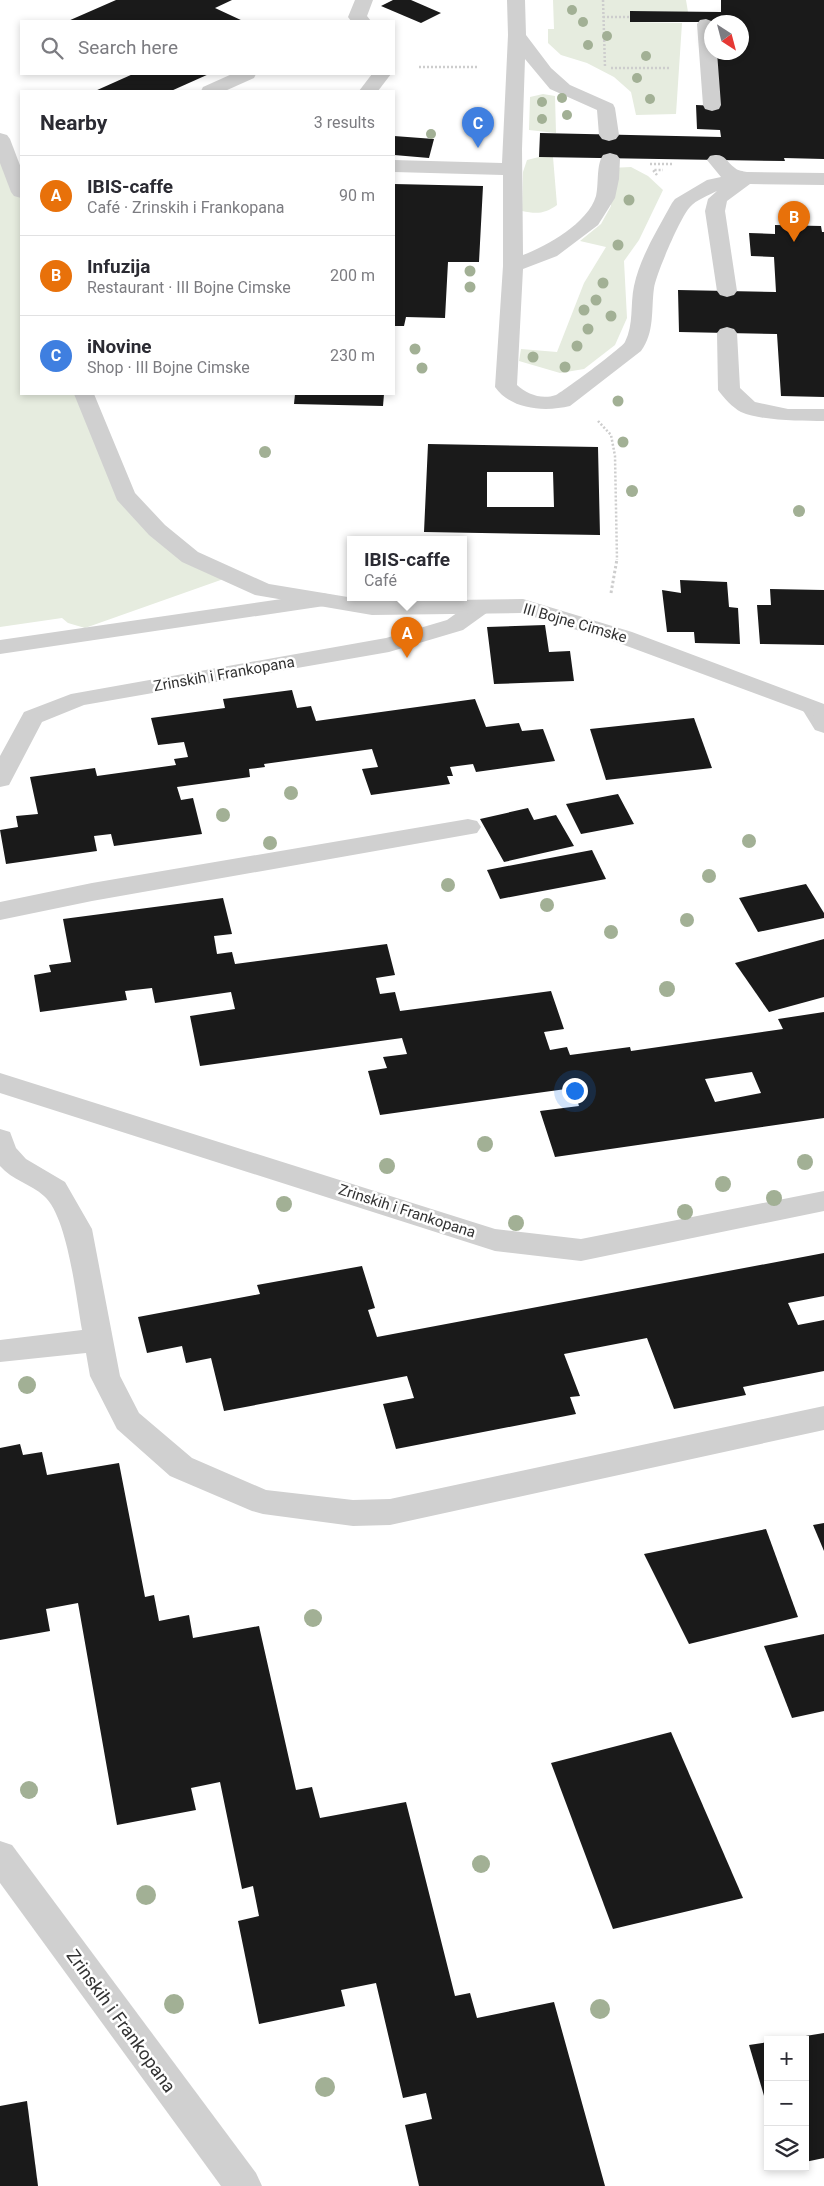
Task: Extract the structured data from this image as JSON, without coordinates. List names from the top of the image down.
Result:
{
  "streets": {
    "street": ["III Bojne Cimske", "Zrinskih i Frankopana"]
  },
  "crossings": [
    ["III Bojne Cimske", "Zrinskih i Frankopana"]
  ],
  "north": "bottom right",
  "page": {
    "search": "Search here",
    "heading": ["Nearby", "3 results"],
    "pins": ["C", "B", "A"],
    "list": [
      {
        "mark": "A",
        "name": "IBIS-caffe",
        "note": "Café · Zrinskih i Frankopana",
        "value": "90 m"
      },
      {
        "mark": "B",
        "name": "Infuzija",
        "note": "Restaurant · III Bojne Cimske",
        "value": "200 m"
      },
      {
        "mark": "C",
        "name": "iNovine",
        "note": "Shop · III Bojne Cimske",
        "value": "230 m"
      }
    ],
    "popup": ["IBIS-caffe", "Café"],
    "map_buttons": ["+", "−"]
  }
}
